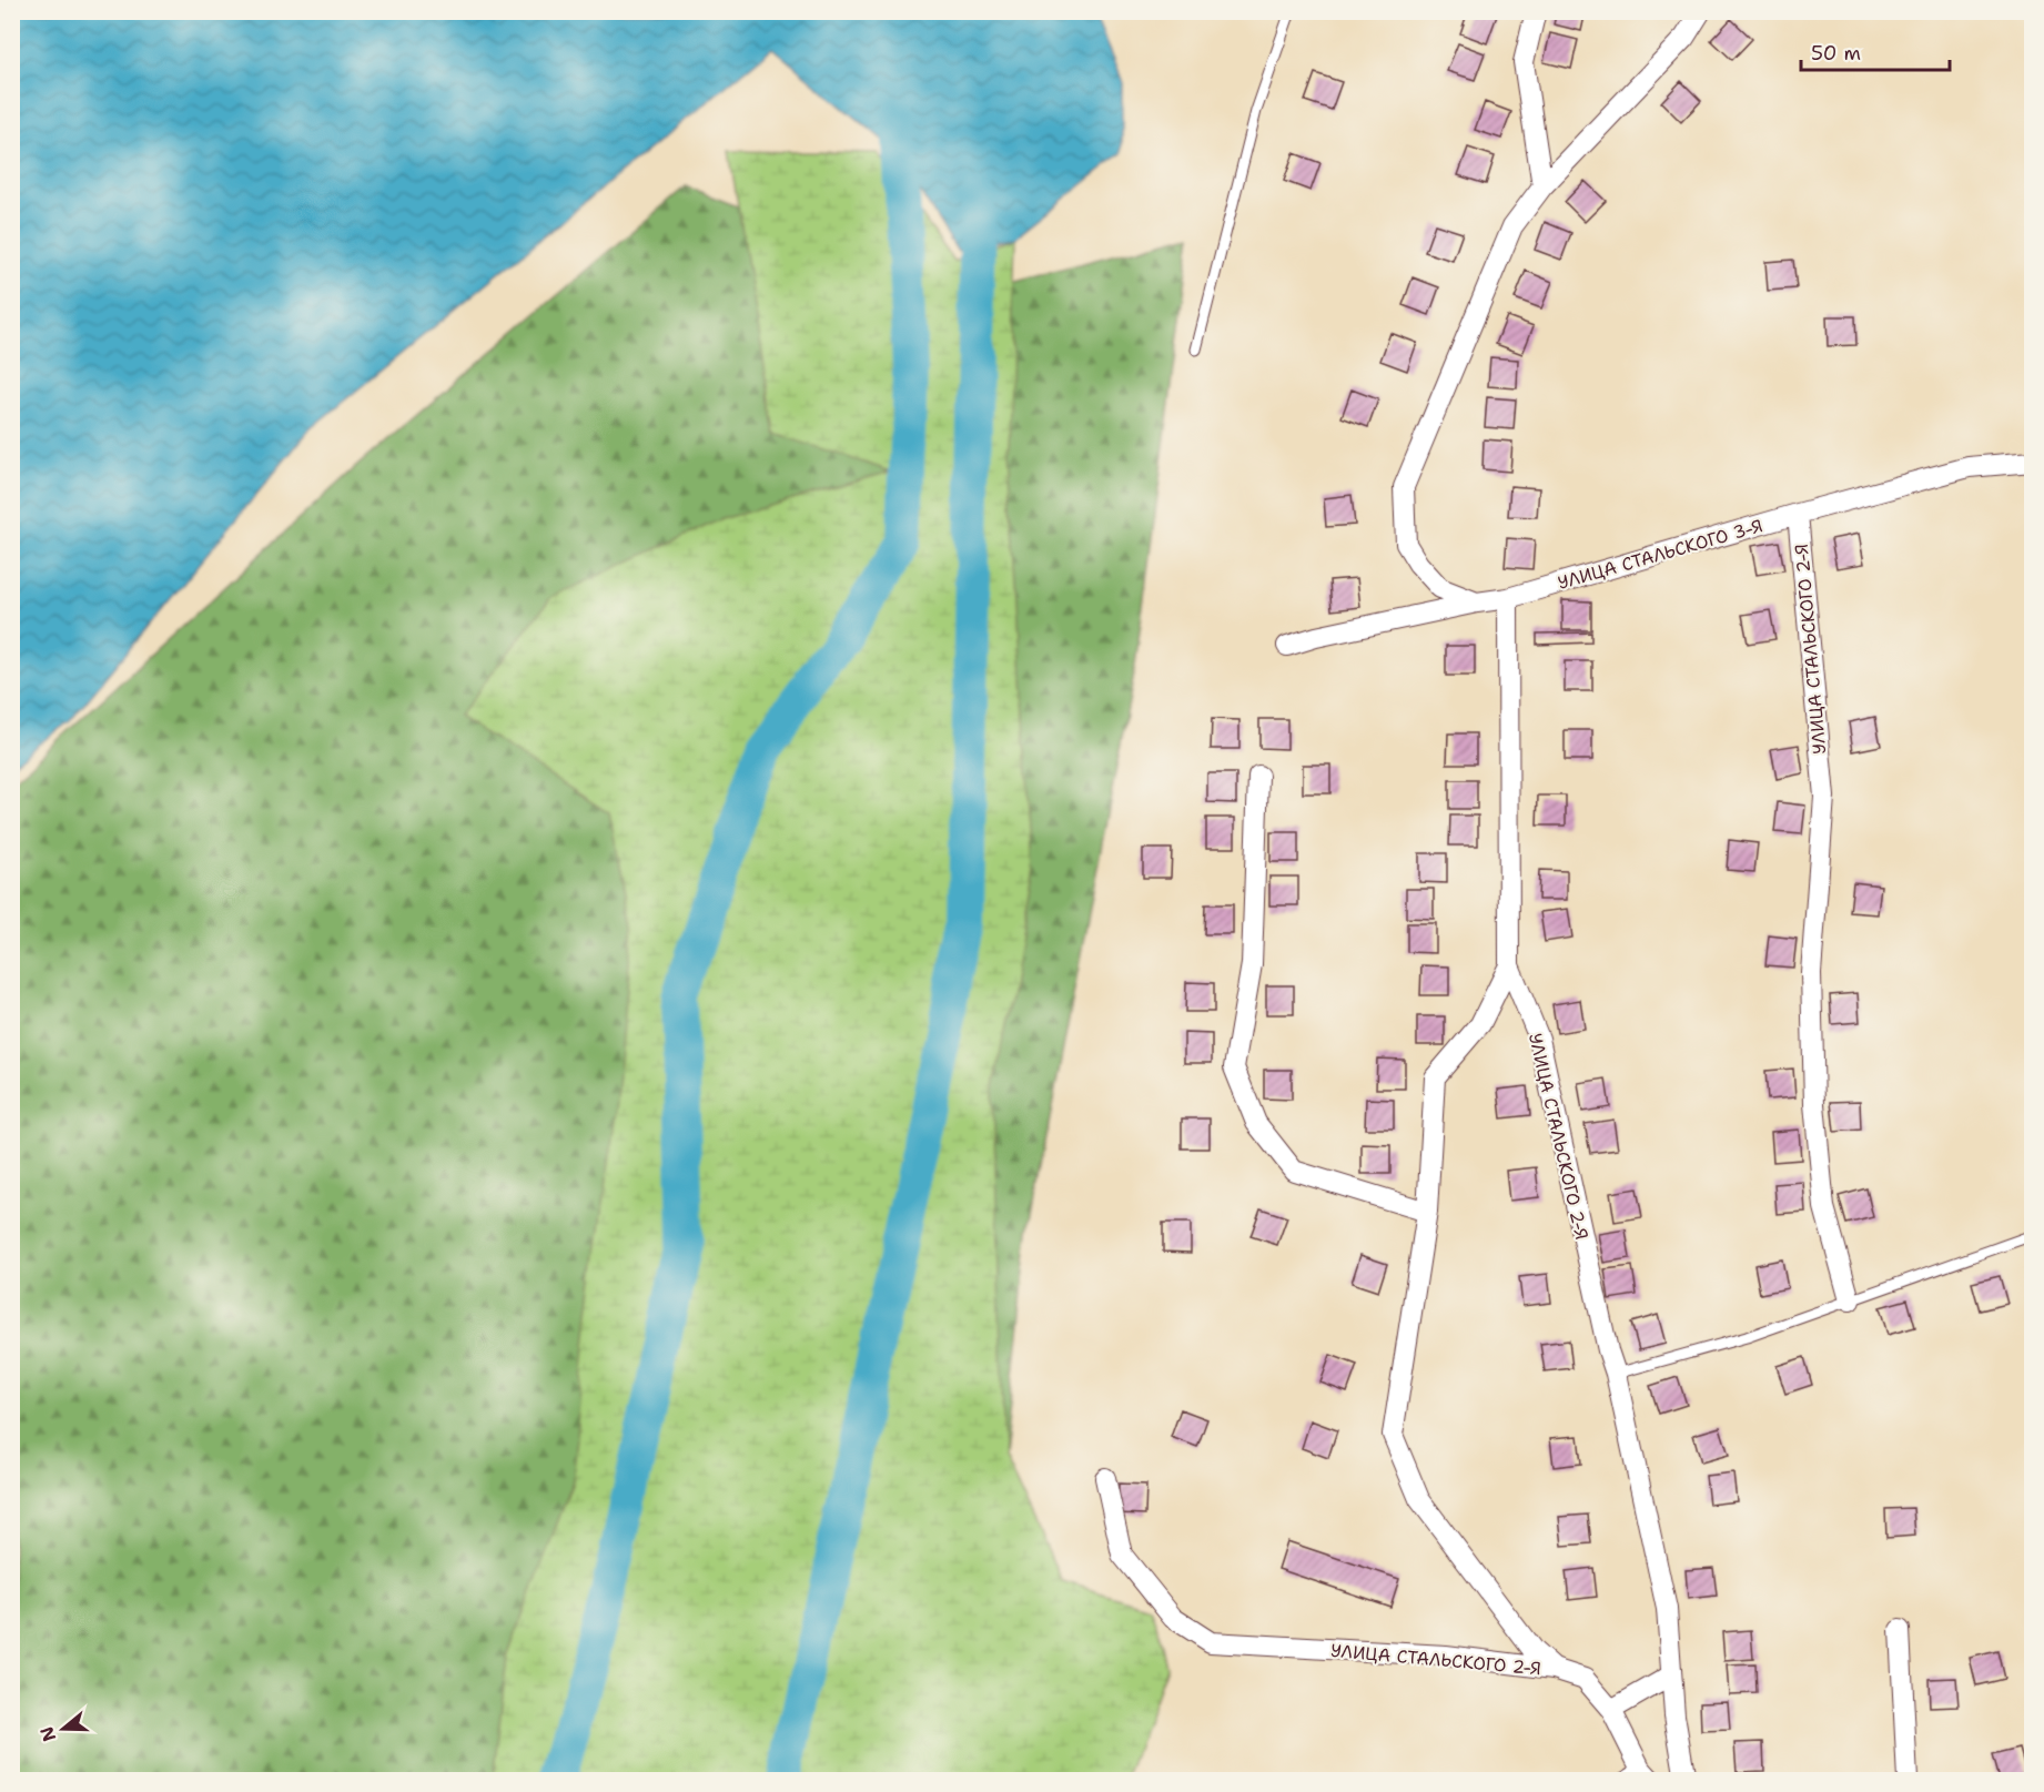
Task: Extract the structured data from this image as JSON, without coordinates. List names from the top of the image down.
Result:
{
  "streets": {
    "street": ["УЛИЦА СТАЛЬСКОГО 3-Я", "УЛИЦА СТАЛЬСКОГО 2-Я"]
  },
  "crossings": [
    ["УЛИЦА СТАЛЬСКОГО 3-Я", "УЛИЦА СТАЛЬСКОГО 2-Я"]
  ],
  "scale_bar": "50 m",
  "north": "left"
}
